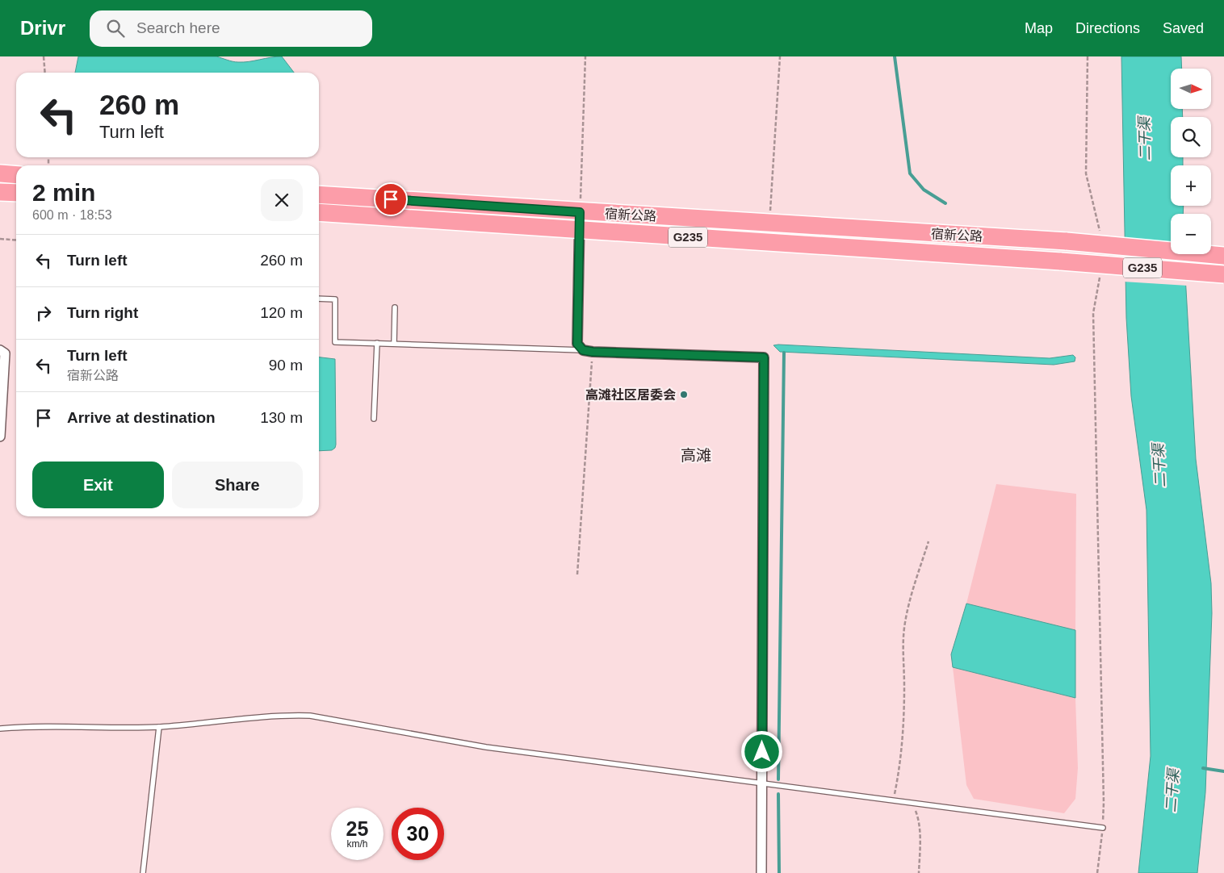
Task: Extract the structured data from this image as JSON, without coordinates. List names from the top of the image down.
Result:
{
  "streets": {
    "highway": ["宿新公路", "G235"]
  },
  "districts": ["高滩"],
  "water": ["二干渠"],
  "places": ["高滩社区居委会"],
  "north": "right",
  "page": {
    "header": "Drivr",
    "search": "Search here",
    "nav": ["Map", "Directions", "Saved"],
    "map_buttons": ["+", "−"],
    "turn": ["260 m", "Turn left"],
    "heading": ["2 min", "600 m · 18:53"],
    "list": [
      {
        "name": "Turn left",
        "value": "260 m"
      },
      {
        "name": "Turn right",
        "value": "120 m"
      },
      {
        "name": "Turn left",
        "note": "宿新公路",
        "value": "90 m"
      },
      {
        "name": "Arrive at destination",
        "value": "130 m"
      }
    ],
    "buttons": ["Exit", "Share"],
    "speed": "25 km/h",
    "limit": "30"
  }
}
